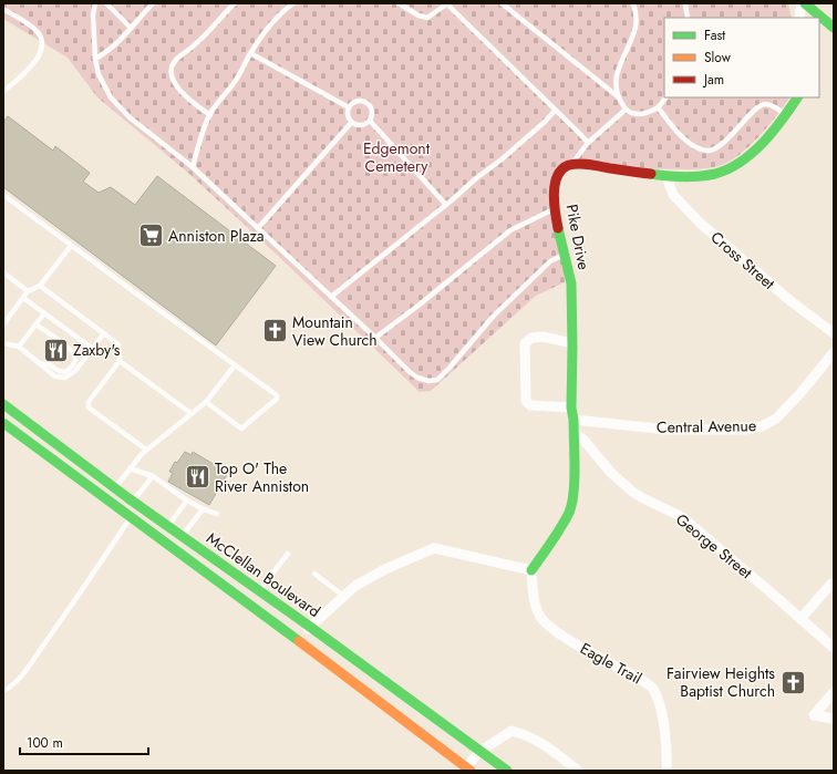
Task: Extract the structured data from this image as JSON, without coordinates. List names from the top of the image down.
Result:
{
  "streets": {
    "main road": ["Pike Drive", "McClellan Boulevard"],
    "street": [
      "Cross Street",
      "Central Avenue",
      "George Street",
      "Eagle Trail"
    ]
  },
  "crossings": [
    ["Pike Drive", "Central Avenue"],
    ["Pike Drive", "George Street"],
    ["Pike Drive", "Eagle Trail"]
  ],
  "parks": ["Edgemont Cemetery"],
  "places": {
    "supermarket": ["Anniston Plaza"],
    "church": ["Mountain View Church", "Fairview Heights Baptist Church"],
    "restaurant": ["Zaxby's", "Top O' The River Anniston"]
  },
  "legend": ["Fast", "Slow", "Jam"],
  "scale_bar": "100 m"
}
